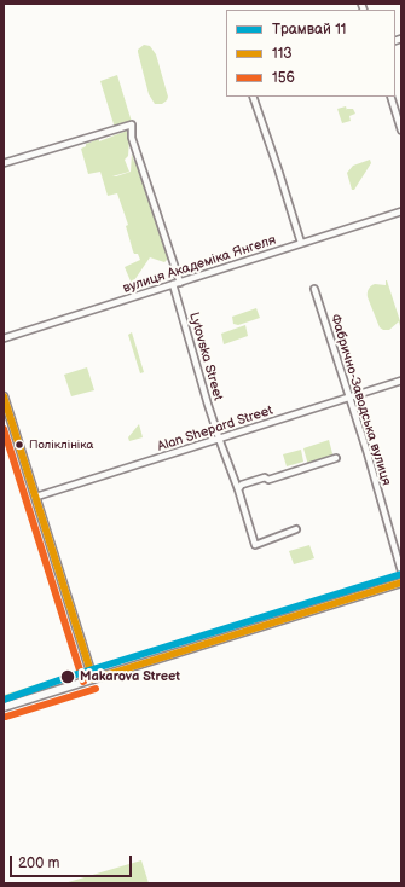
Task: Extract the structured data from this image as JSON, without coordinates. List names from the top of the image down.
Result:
{
  "streets": {
    "street": [
      "вулиця Академіка Янгеля",
      "Lytovska Street",
      "Фабрично-Заводська вулиця",
      "Alan Shepard Street"
    ]
  },
  "crossings": [
    ["вулиця Академіка Янгеля", "Lytovska Street"],
    ["Lytovska Street", "Alan Shepard Street"],
    ["Фабрично-Заводська вулиця", "Alan Shepard Street"]
  ],
  "places": ["Поліклініка", "Makarova Street"],
  "lines": ["transit line 113", "transit line 156", "tram line 11"],
  "legend": ["Трамвай 11", "113", "156"],
  "scale_bar": "200 m"
}
